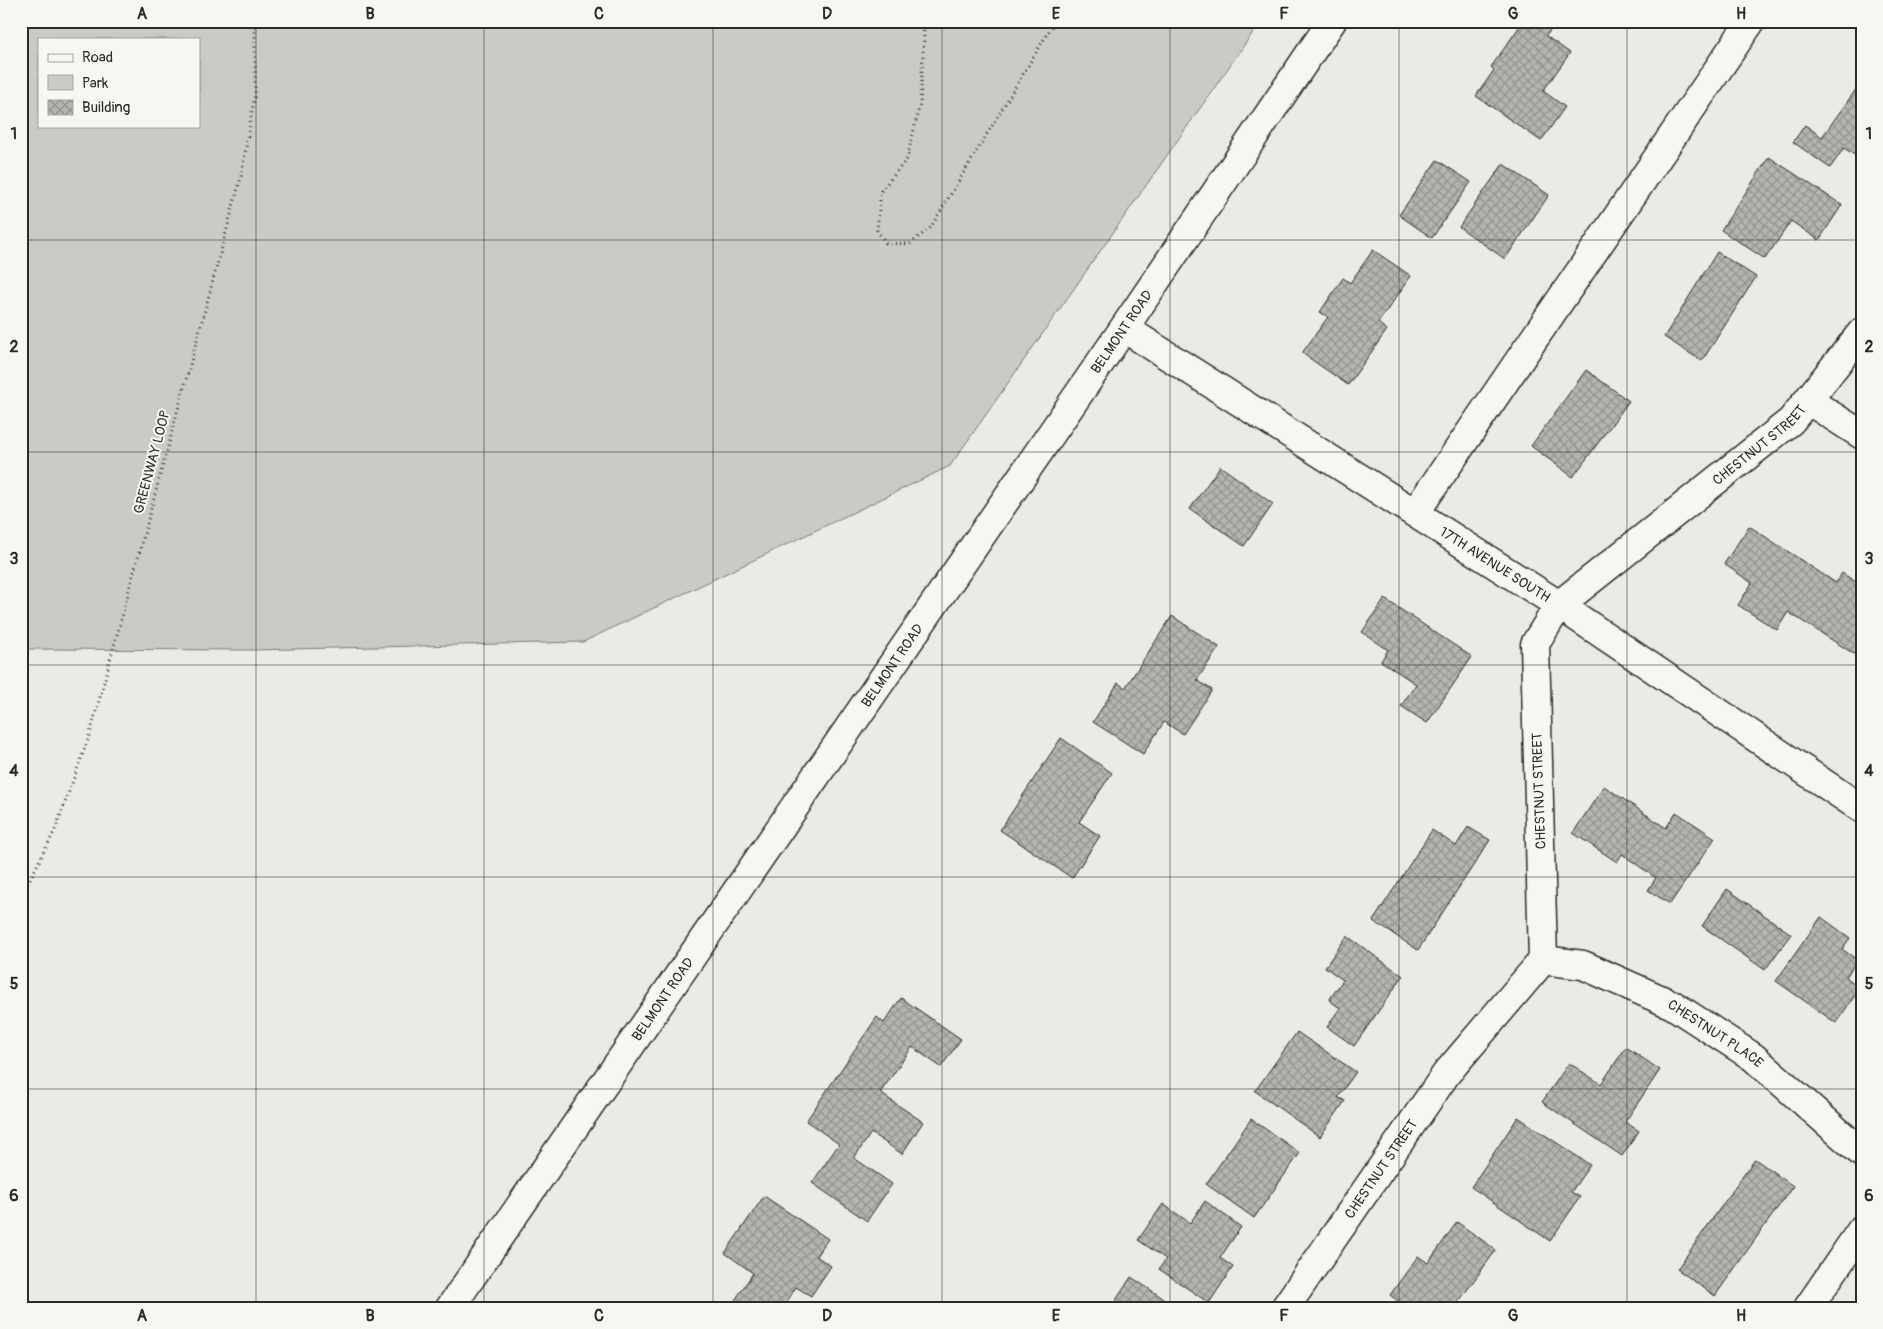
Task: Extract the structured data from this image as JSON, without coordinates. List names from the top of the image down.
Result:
{
  "streets": {
    "street": [
      "BELMONT ROAD",
      "CHESTNUT STREET",
      "17TH AVENUE SOUTH",
      "CHESTNUT PLACE"
    ],
    "path": ["GREENWAY LOOP"]
  },
  "crossings": [
    ["BELMONT ROAD", "17TH AVENUE SOUTH"],
    ["CHESTNUT STREET", "17TH AVENUE SOUTH"],
    ["CHESTNUT STREET", "CHESTNUT PLACE"]
  ],
  "legend": ["Road", "Park", "Building"],
  "grid": {
    "columns": [
      "A",
      "B",
      "C",
      "D",
      "E",
      "F",
      "G",
      "H"
    ],
    "rows": [
      "1",
      "2",
      "3",
      "4",
      "5",
      "6"
    ]
  }
}
